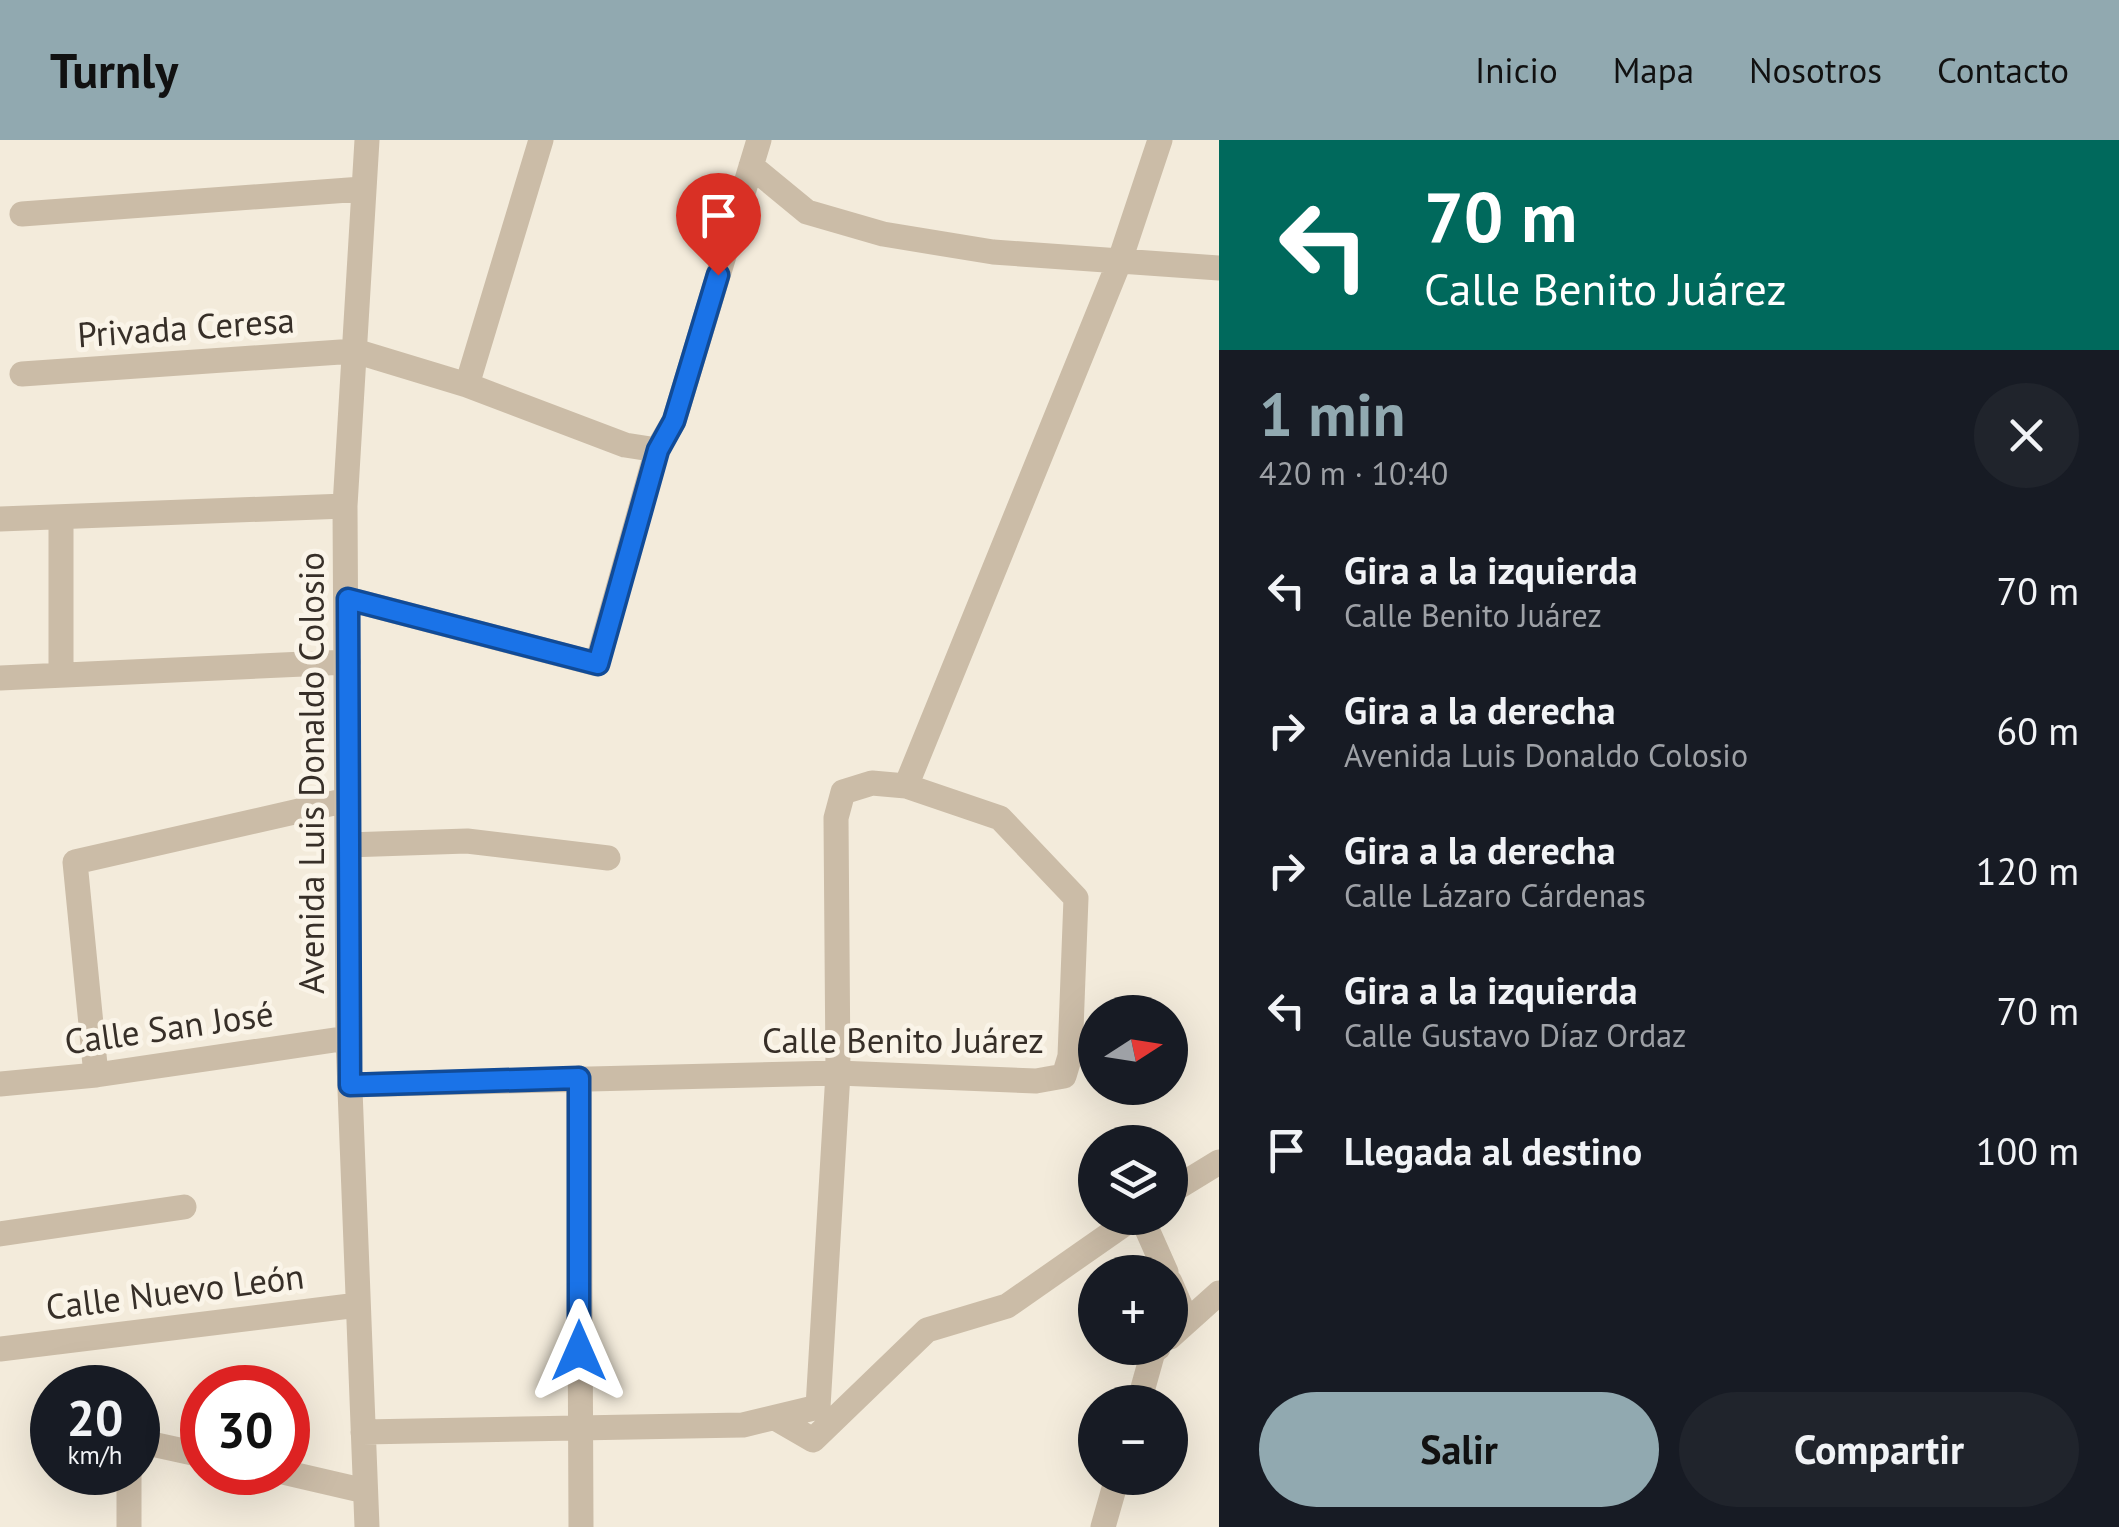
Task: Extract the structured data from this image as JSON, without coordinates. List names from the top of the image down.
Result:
{
  "streets": {
    "street": [
      "Privada Ceresa",
      "Avenida Luis Donaldo Colosio",
      "Calle San José",
      "Calle Benito Juárez",
      "Calle Nuevo León"
    ]
  },
  "crossings": [
    ["Privada Ceresa", "Avenida Luis Donaldo Colosio"],
    ["Avenida Luis Donaldo Colosio", "Calle San José"],
    ["Avenida Luis Donaldo Colosio", "Calle Benito Juárez"],
    ["Avenida Luis Donaldo Colosio", "Calle Nuevo León"]
  ],
  "north": "right",
  "page": {
    "header": "Turnly",
    "nav": [
      "Inicio",
      "Mapa",
      "Nosotros",
      "Contacto"
    ],
    "turn": ["70 m", "Calle Benito Juárez"],
    "heading": ["1 min", "420 m · 10:40"],
    "list": [
      {
        "name": "Gira a la izquierda",
        "note": "Calle Benito Juárez",
        "value": "70 m"
      },
      {
        "name": "Gira a la derecha",
        "note": "Avenida Luis Donaldo Colosio",
        "value": "60 m"
      },
      {
        "name": "Gira a la derecha",
        "note": "Calle Lázaro Cárdenas",
        "value": "120 m"
      },
      {
        "name": "Gira a la izquierda",
        "note": "Calle Gustavo Díaz Ordaz",
        "value": "70 m"
      },
      {
        "name": "Llegada al destino",
        "value": "100 m"
      }
    ],
    "map_buttons": ["+", "−"],
    "speed": "20 km/h",
    "limit": "30",
    "buttons": ["Salir", "Compartir"]
  }
}
